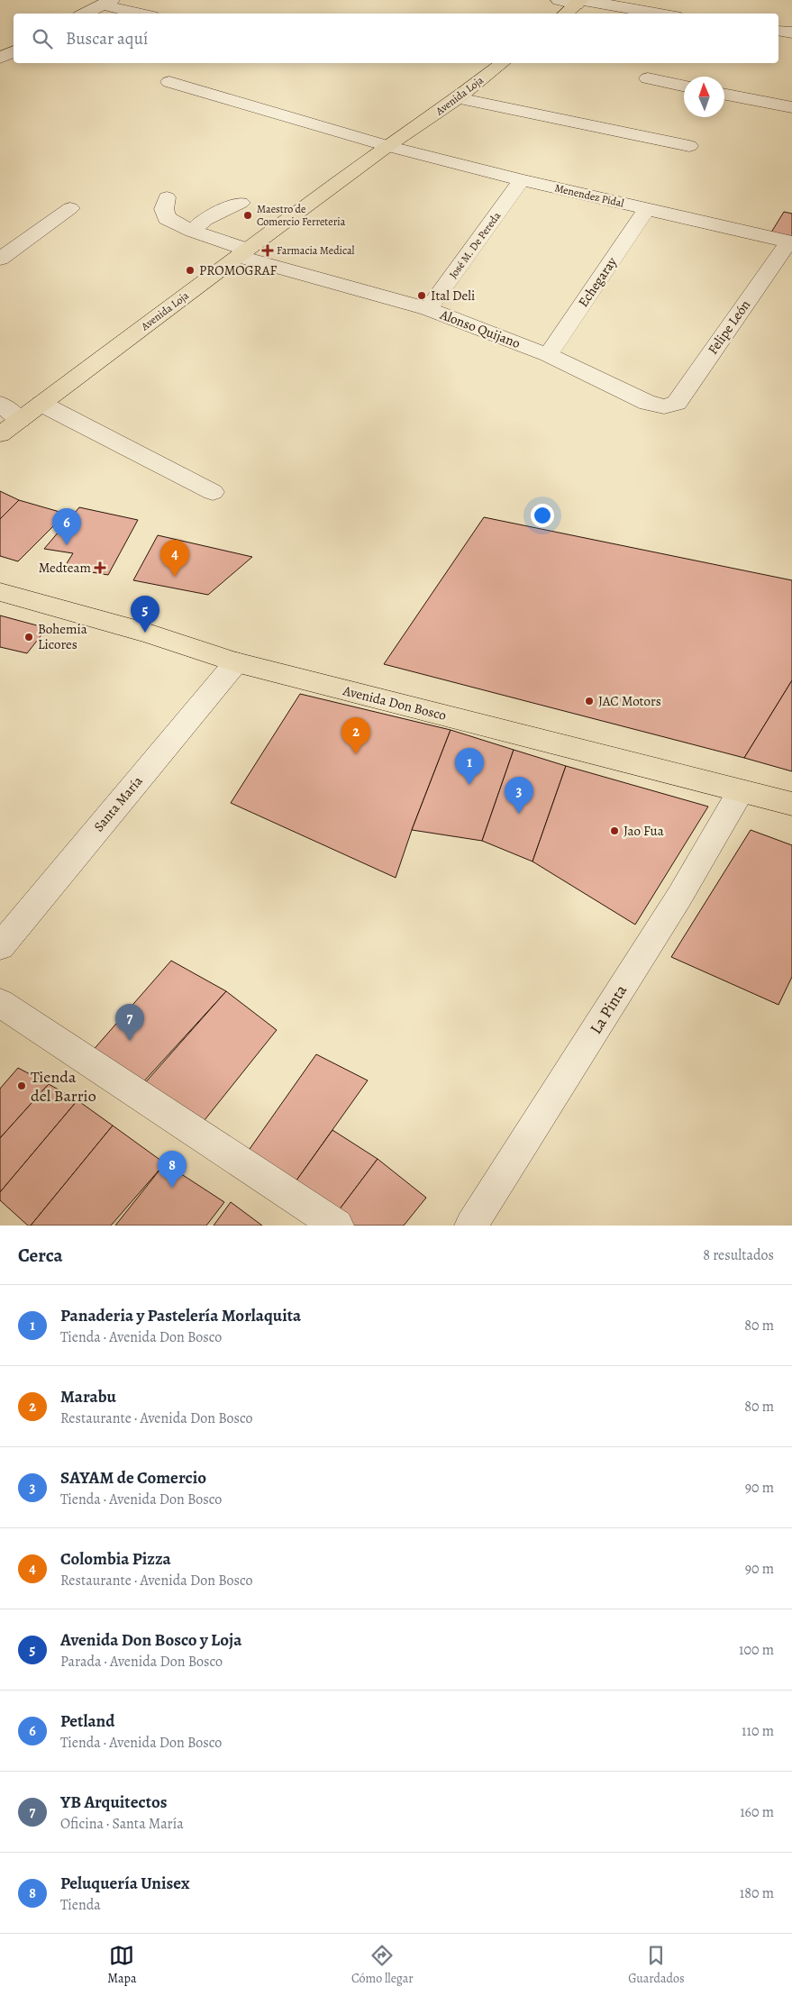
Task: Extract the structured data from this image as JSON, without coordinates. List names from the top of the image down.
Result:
{
  "streets": {
    "main road": ["Avenida Loja", "Avenida Don Bosco"],
    "street": [
      "Menendez Pidal",
      "José M. De Pereda",
      "Echegaray",
      "Felipe León",
      "Alonso Quijano",
      "Santa María",
      "La Pinta"
    ]
  },
  "crossings": [
    ["Avenida Loja", "Menendez Pidal"],
    ["Avenida Loja", "Alonso Quijano"],
    ["Menendez Pidal", "José M. De Pereda"],
    ["Menendez Pidal", "Echegaray"],
    ["Menendez Pidal", "Felipe León"],
    ["José M. De Pereda", "Alonso Quijano"],
    ["Echegaray", "Alonso Quijano"],
    ["Felipe León", "Alonso Quijano"],
    ["Avenida Don Bosco", "Santa María"],
    ["Avenida Don Bosco", "La Pinta"]
  ],
  "places": {
    "other": [
      "Maestro de Comercio Ferreteria",
      "PROMOGRAF",
      "Ital Deli",
      "Bohemia Licores",
      "JAC Motors",
      "Jao Fua",
      "Tienda del Barrio"
    ],
    "health": ["Farmacia Medical", "Medteam"]
  },
  "north": "top",
  "page": {
    "search": "Buscar aquí",
    "pins": [
      "6",
      "4",
      "5",
      "2",
      "1",
      "3",
      "7",
      "8"
    ],
    "heading": ["Cerca", "8 resultados"],
    "list": [
      {
        "mark": "1",
        "name": "Panaderia y Pastelería Morlaquita",
        "note": "Tienda · Avenida Don Bosco",
        "value": "80 m"
      },
      {
        "mark": "2",
        "name": "Marabu",
        "note": "Restaurante · Avenida Don Bosco",
        "value": "80 m"
      },
      {
        "mark": "3",
        "name": "SAYAM de Comercio",
        "note": "Tienda · Avenida Don Bosco",
        "value": "90 m"
      },
      {
        "mark": "4",
        "name": "Colombia Pizza",
        "note": "Restaurante · Avenida Don Bosco",
        "value": "90 m"
      },
      {
        "mark": "5",
        "name": "Avenida Don Bosco y Loja",
        "note": "Parada · Avenida Don Bosco",
        "value": "100 m"
      },
      {
        "mark": "6",
        "name": "Petland",
        "note": "Tienda · Avenida Don Bosco",
        "value": "110 m"
      },
      {
        "mark": "7",
        "name": "YB Arquitectos",
        "note": "Oficina · Santa María",
        "value": "160 m"
      },
      {
        "mark": "8",
        "name": "Peluquería Unisex",
        "note": "Tienda",
        "value": "180 m"
      }
    ],
    "nav": ["Mapa", "Cómo llegar", "Guardados"]
  }
}
